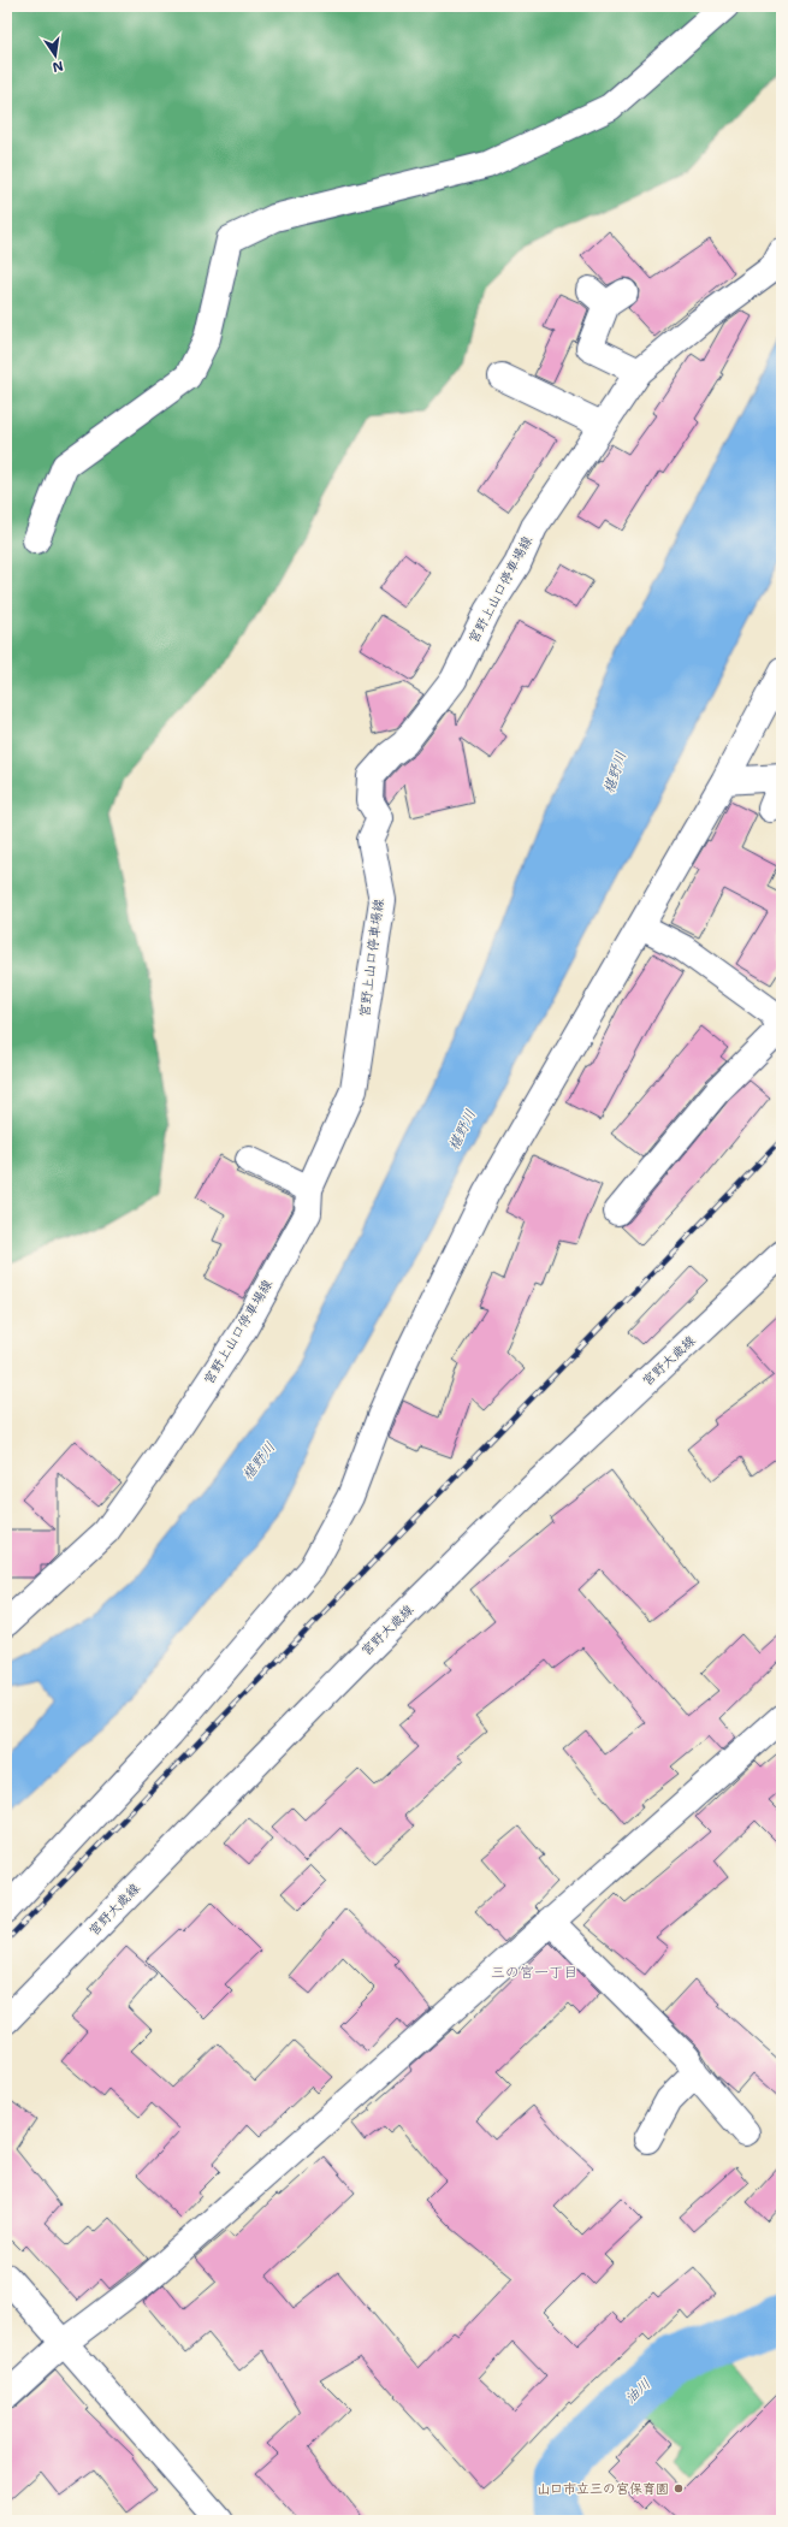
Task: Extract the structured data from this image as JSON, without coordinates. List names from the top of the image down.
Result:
{
  "streets": {
    "street": ["宮野上山口停車場線", "宮野大歳線"]
  },
  "districts": ["三の宮一丁目"],
  "water": ["椹野川", "油川"],
  "places": ["山口市立三の宮保育園"],
  "north": "bottom"
}
